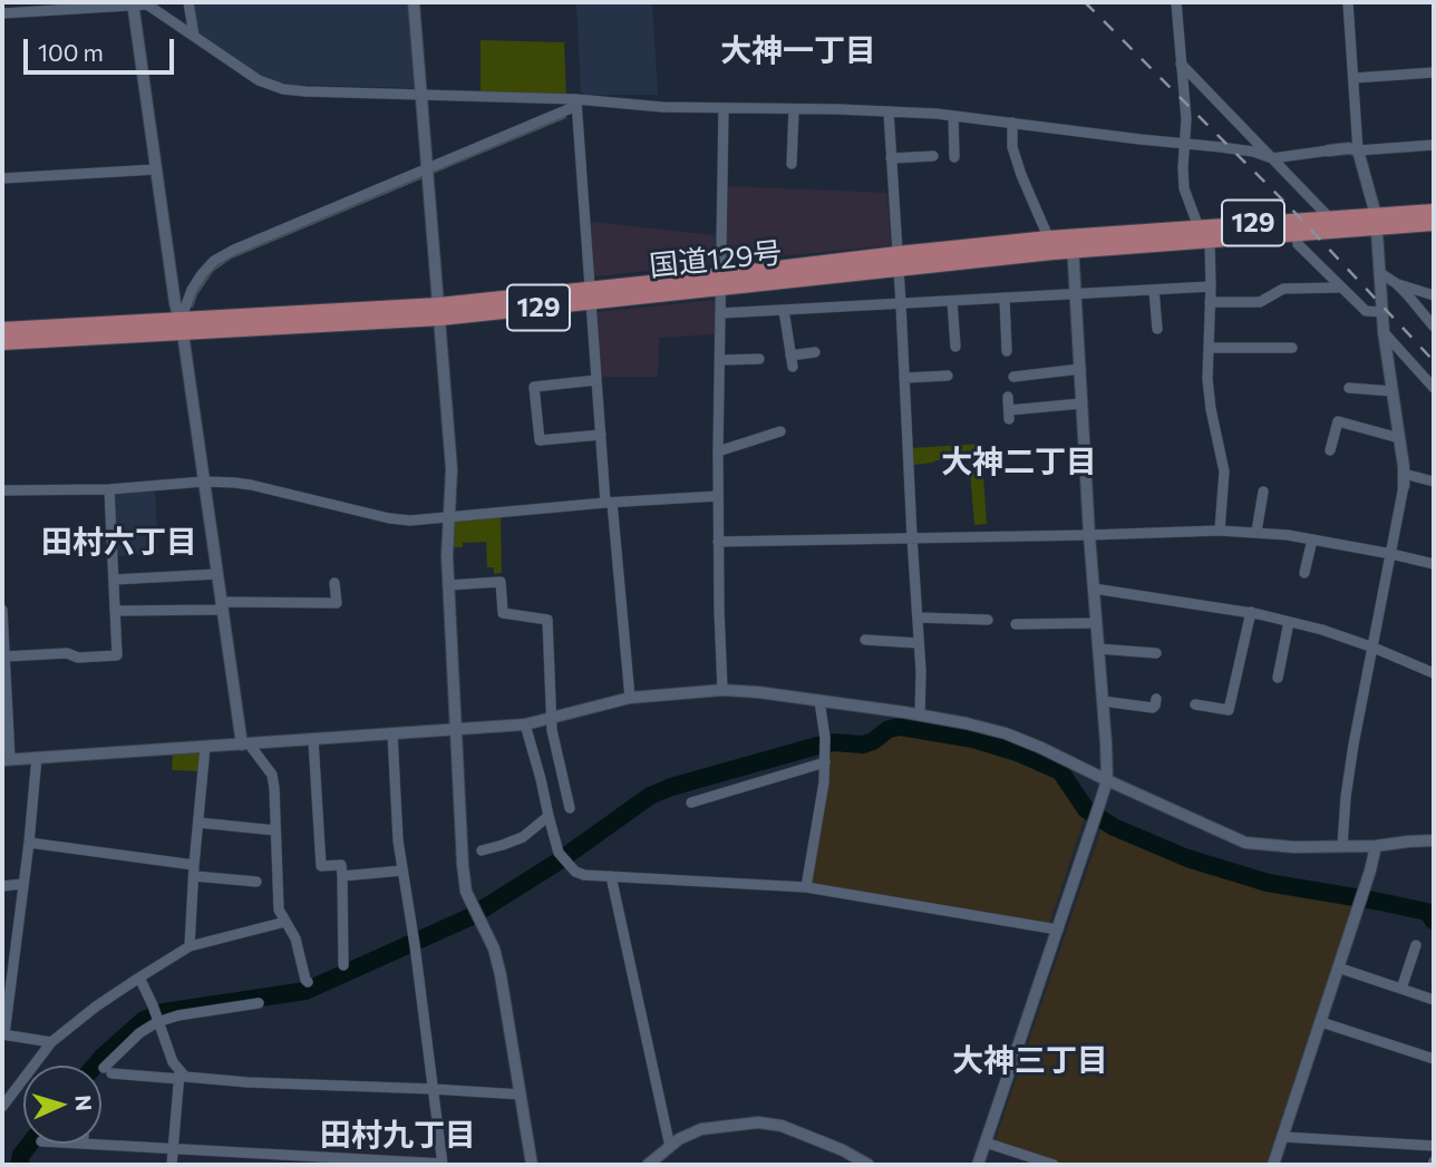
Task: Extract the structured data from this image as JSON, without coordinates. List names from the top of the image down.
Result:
{
  "streets": {
    "highway": ["129", "国道129号"]
  },
  "districts": [
    "大神一丁目",
    "大神二丁目",
    "田村六丁目",
    "大神三丁目",
    "田村九丁目"
  ],
  "scale_bar": "100 m",
  "north": "right"
}
